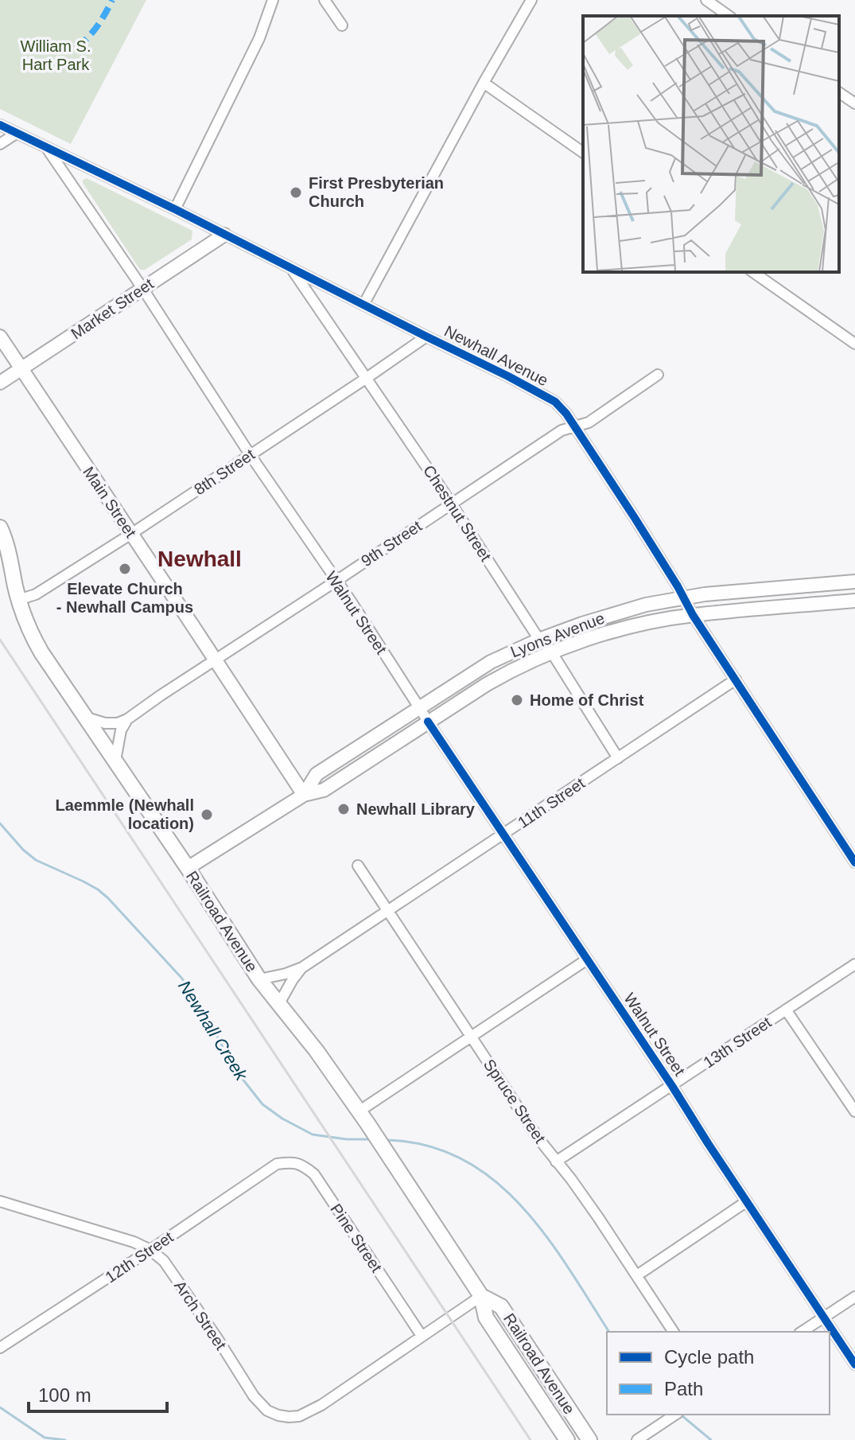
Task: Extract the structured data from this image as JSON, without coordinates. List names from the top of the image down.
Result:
{
  "streets": {
    "main road": [
      "Market Street",
      "Main Street",
      "Lyons Avenue",
      "Railroad Avenue"
    ],
    "street": [
      "Newhall Avenue",
      "8th Street",
      "Chestnut Street",
      "9th Street",
      "Walnut Street",
      "11th Street",
      "13th Street",
      "Spruce Street",
      "Pine Street",
      "12th Street",
      "Arch Street"
    ]
  },
  "crossings": [
    ["Market Street", "Newhall Avenue"],
    ["Market Street", "Main Street"],
    ["Market Street", "Walnut Street"],
    ["Newhall Avenue", "8th Street"],
    ["Newhall Avenue", "Chestnut Street"],
    ["Newhall Avenue", "9th Street"],
    ["Newhall Avenue", "Walnut Street"],
    ["Newhall Avenue", "Lyons Avenue"],
    ["Newhall Avenue", "11th Street"],
    ["8th Street", "Main Street"],
    ["8th Street", "Chestnut Street"],
    ["8th Street", "Walnut Street"],
    ["8th Street", "Railroad Avenue"],
    ["Main Street", "9th Street"],
    ["Main Street", "Lyons Avenue"],
    ["Chestnut Street", "9th Street"],
    ["Chestnut Street", "Lyons Avenue"],
    ["Chestnut Street", "11th Street"],
    ["9th Street", "Walnut Street"],
    ["Walnut Street", "Lyons Avenue"],
    ["Walnut Street", "11th Street"],
    ["Walnut Street", "13th Street"],
    ["Lyons Avenue", "Railroad Avenue"],
    ["11th Street", "Railroad Avenue"],
    ["11th Street", "Spruce Street"],
    ["13th Street", "Spruce Street"],
    ["Pine Street", "12th Street"],
    ["Pine Street", "Arch Street"],
    ["12th Street", "Arch Street"]
  ],
  "districts": ["Newhall"],
  "water": ["Newhall Creek"],
  "parks": ["William S. Hart Park"],
  "places": [
    "First Presbyterian Church",
    "Elevate Church - Newhall Campus",
    "Home of Christ",
    "Newhall Library",
    "Laemmle (Newhall location)"
  ],
  "legend": ["Cycle path", "Path"],
  "scale_bar": "100 m"
}
